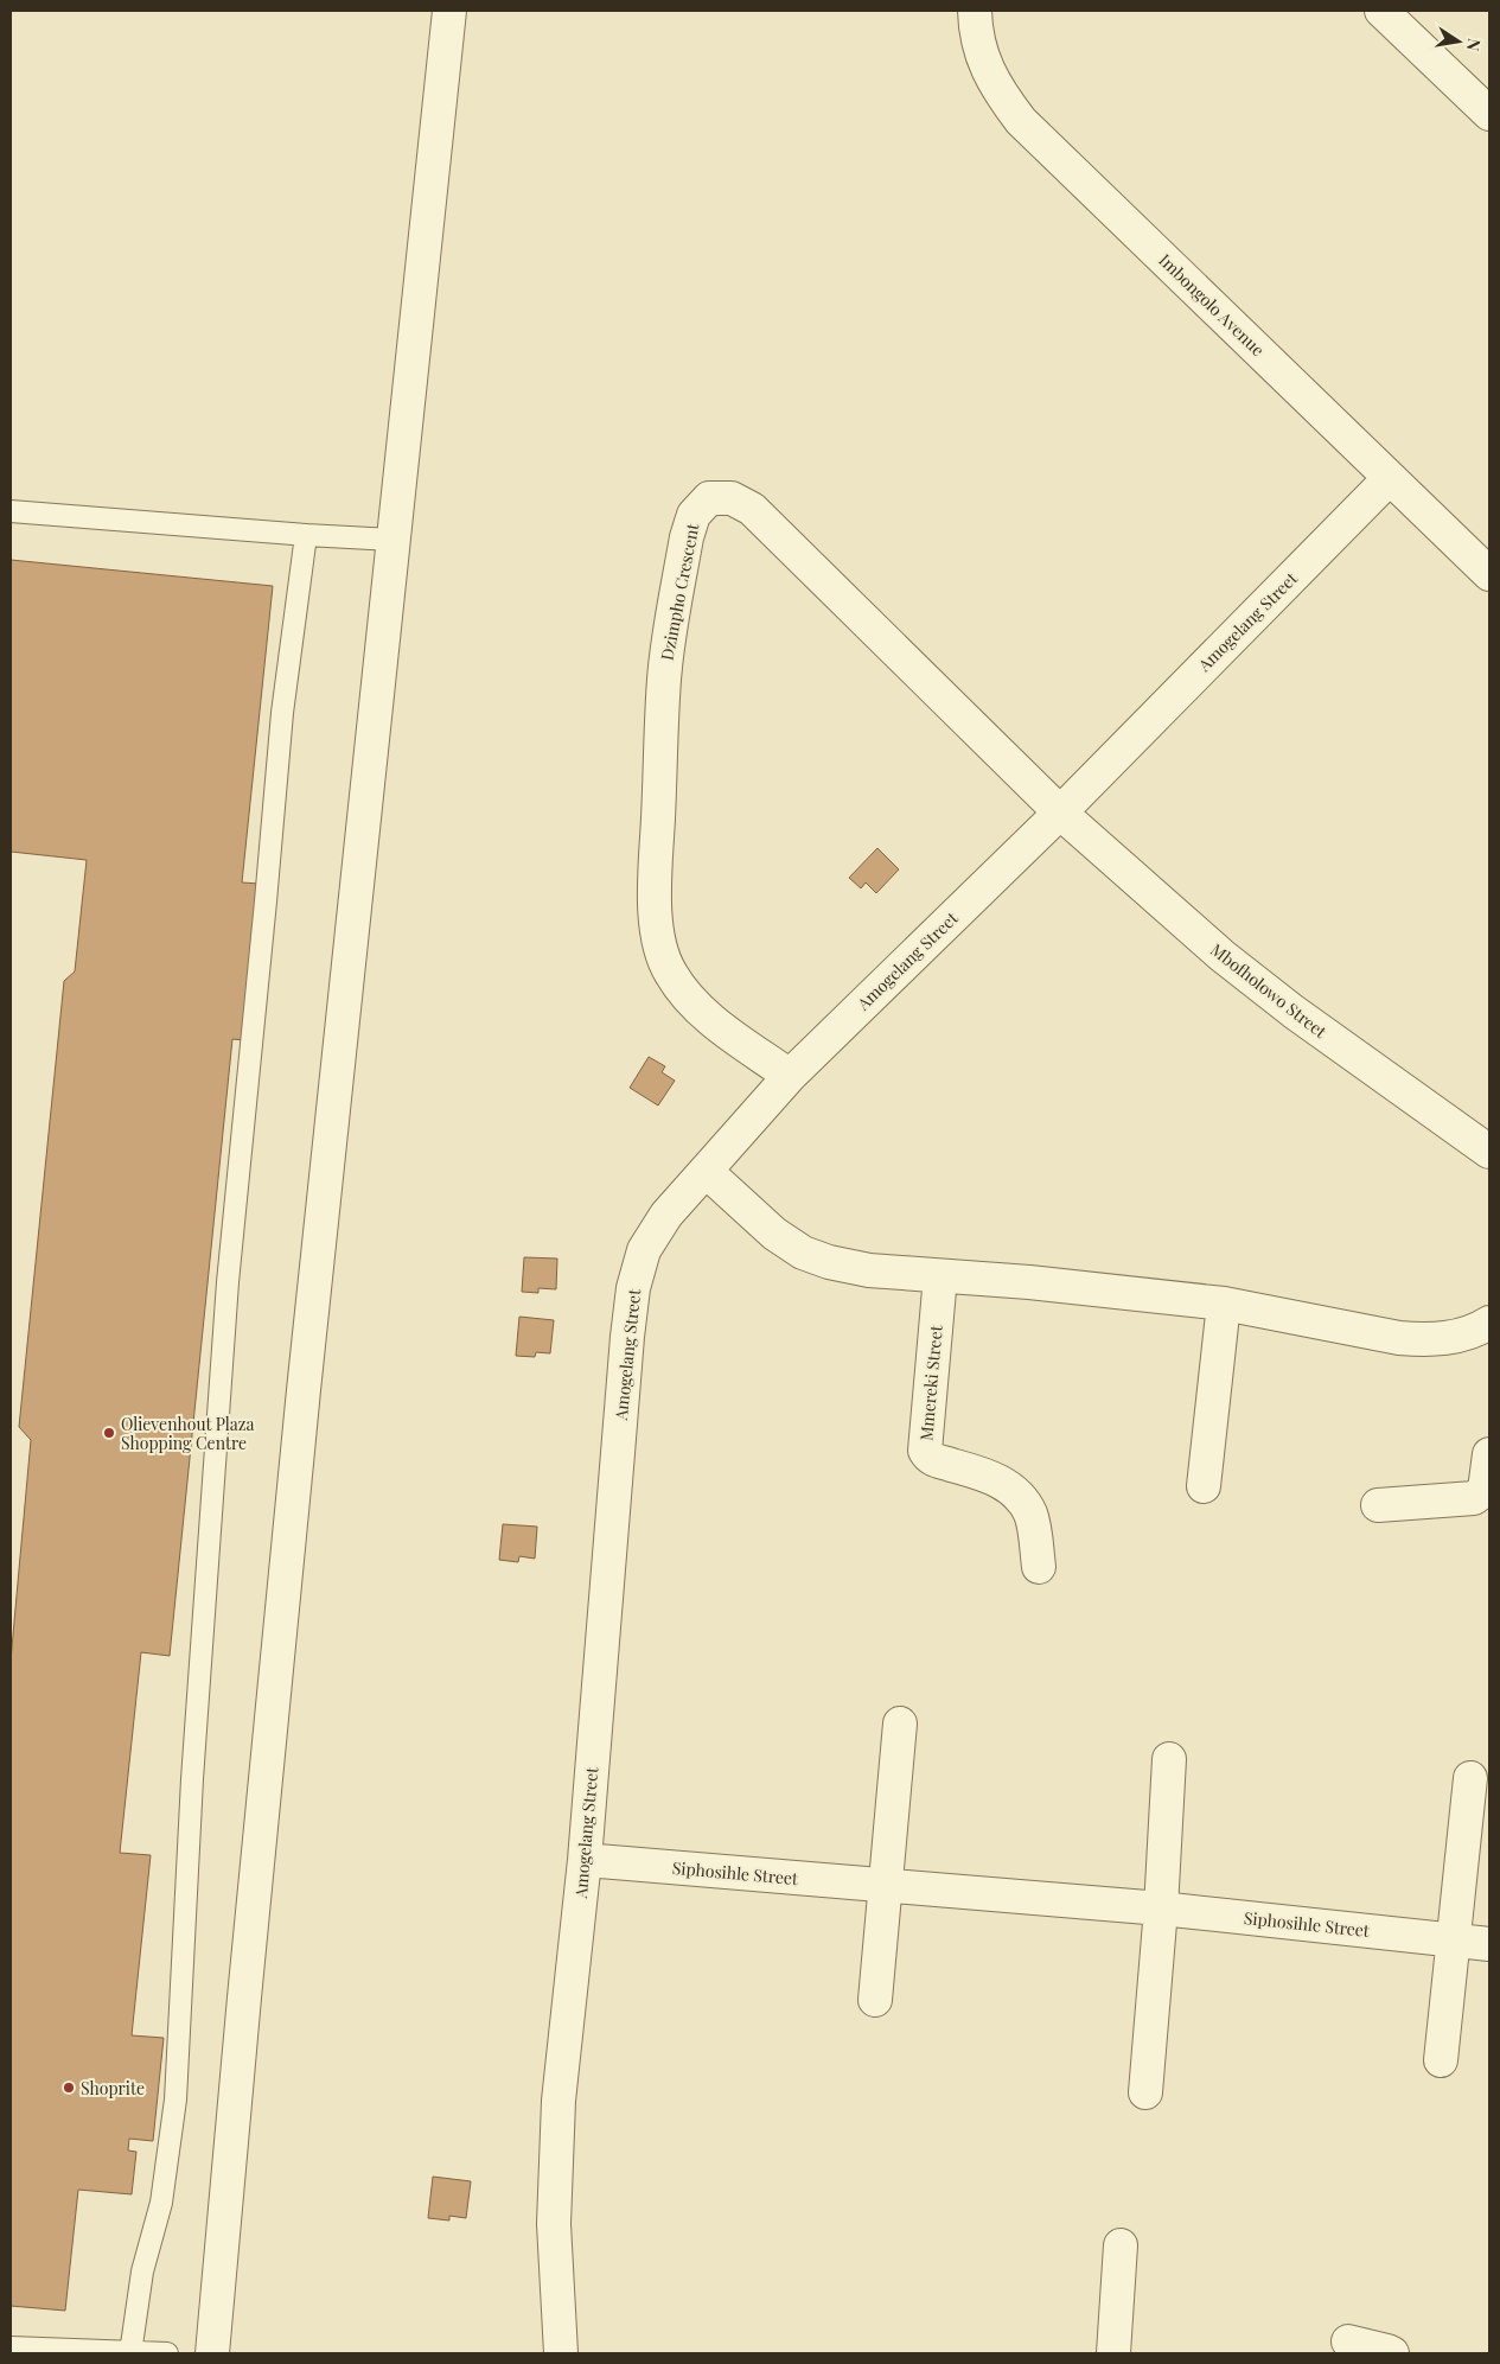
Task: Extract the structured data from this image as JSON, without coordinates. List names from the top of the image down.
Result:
{
  "streets": {
    "street": [
      "Imbongolo Avenue",
      "Dzimpho Crescent",
      "Amogelang Street",
      "Mbofholowo Street",
      "Mmereki Street",
      "Siphosihle Street"
    ]
  },
  "crossings": [
    ["Imbongolo Avenue", "Amogelang Street"],
    ["Dzimpho Crescent", "Amogelang Street"],
    ["Dzimpho Crescent", "Mbofholowo Street"],
    ["Amogelang Street", "Mbofholowo Street"],
    ["Amogelang Street", "Siphosihle Street"]
  ],
  "places": ["Olievenhout Plaza Shopping Centre", "Shoprite"],
  "north": "right"
}
